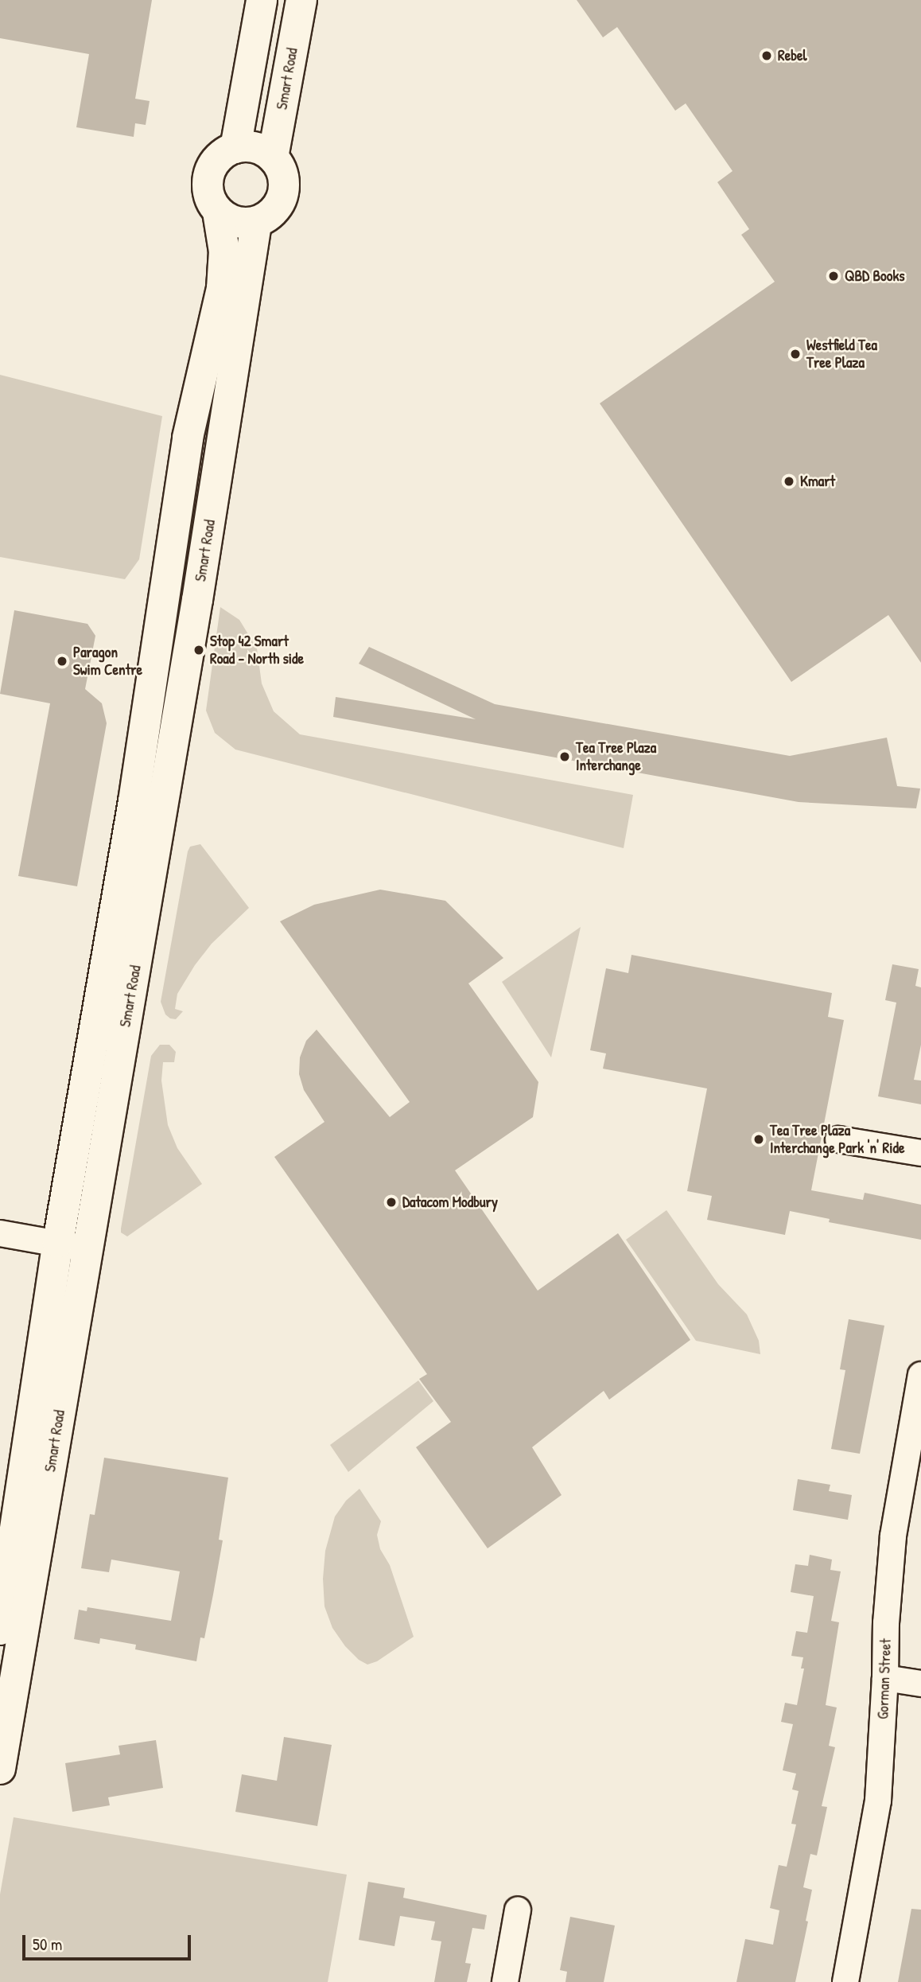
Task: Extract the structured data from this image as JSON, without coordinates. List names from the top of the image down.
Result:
{
  "streets": {
    "main road": ["Smart Road"],
    "street": ["Gorman Street"]
  },
  "places": [
    "Rebel",
    "QBD Books",
    "Westfield Tea Tree Plaza",
    "Kmart",
    "Stop 42 Smart Road - North side",
    "Paragon Swim Centre",
    "Tea Tree Plaza Interchange",
    "Tea Tree Plaza Interchange Park 'n' Ride",
    "Datacom Modbury"
  ],
  "scale_bar": "50 m"
}
